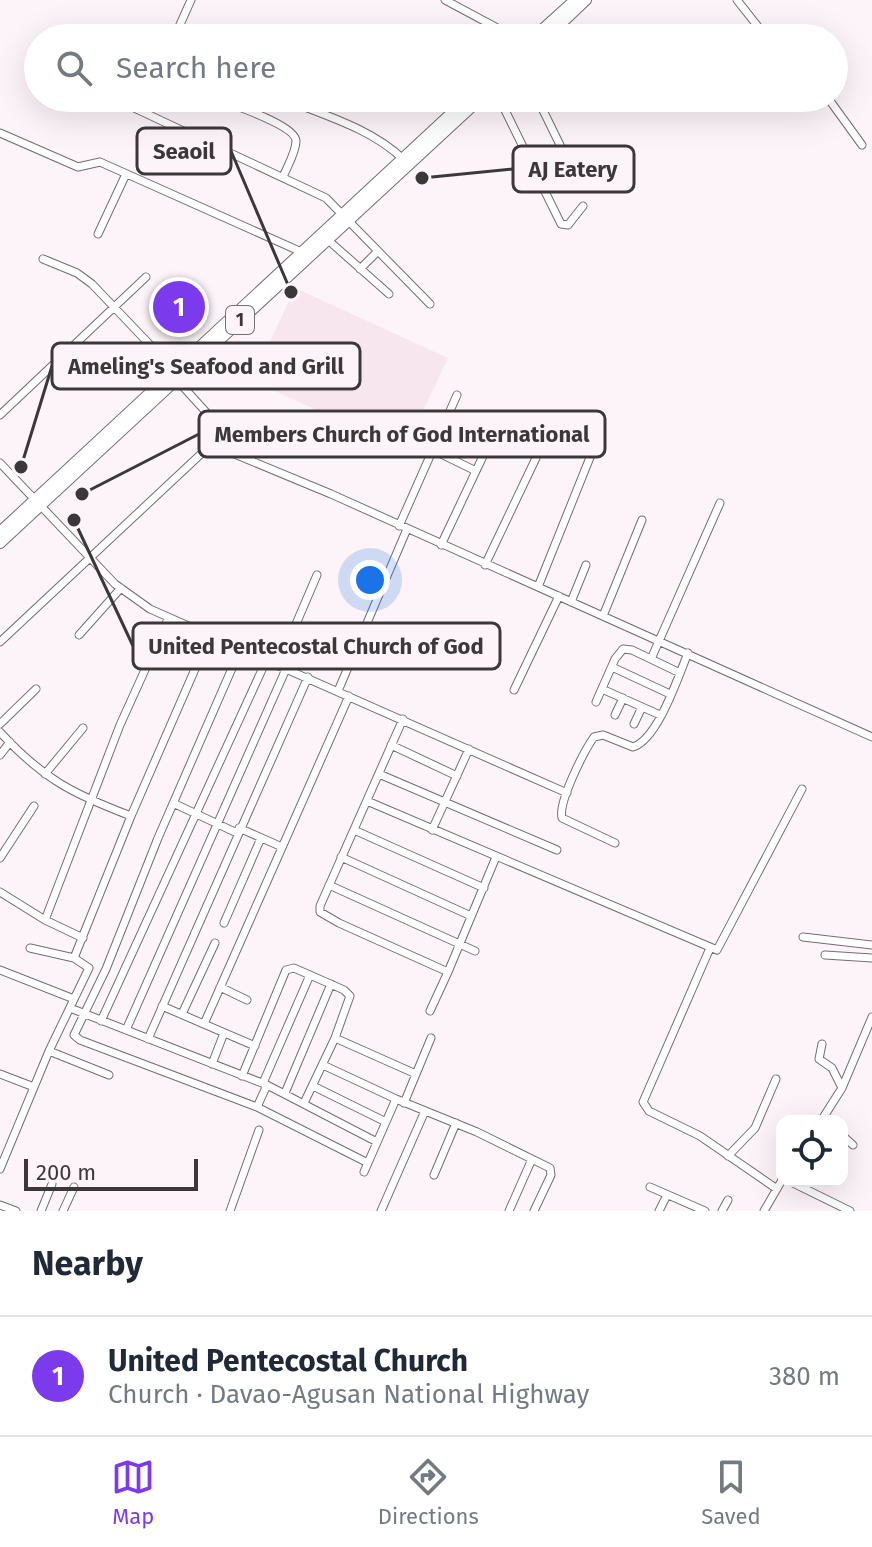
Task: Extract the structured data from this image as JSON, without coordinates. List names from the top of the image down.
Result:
{
  "streets": {
    "highway": ["1"]
  },
  "places": [
    "AJ Eatery",
    "Seaoil",
    "Ameling's Seafood and Grill",
    "Members Church of God International",
    "United Pentecostal Church of God"
  ],
  "scale_bar": "200 m",
  "page": {
    "search": "Search here",
    "pins": "1",
    "scale": "200 m",
    "heading": "Nearby",
    "list": [
      {
        "mark": "1",
        "name": "United Pentecostal Church",
        "note": "Church · Davao-Agusan National Highway",
        "value": "380 m"
      }
    ],
    "nav": ["Map", "Directions", "Saved"]
  }
}
